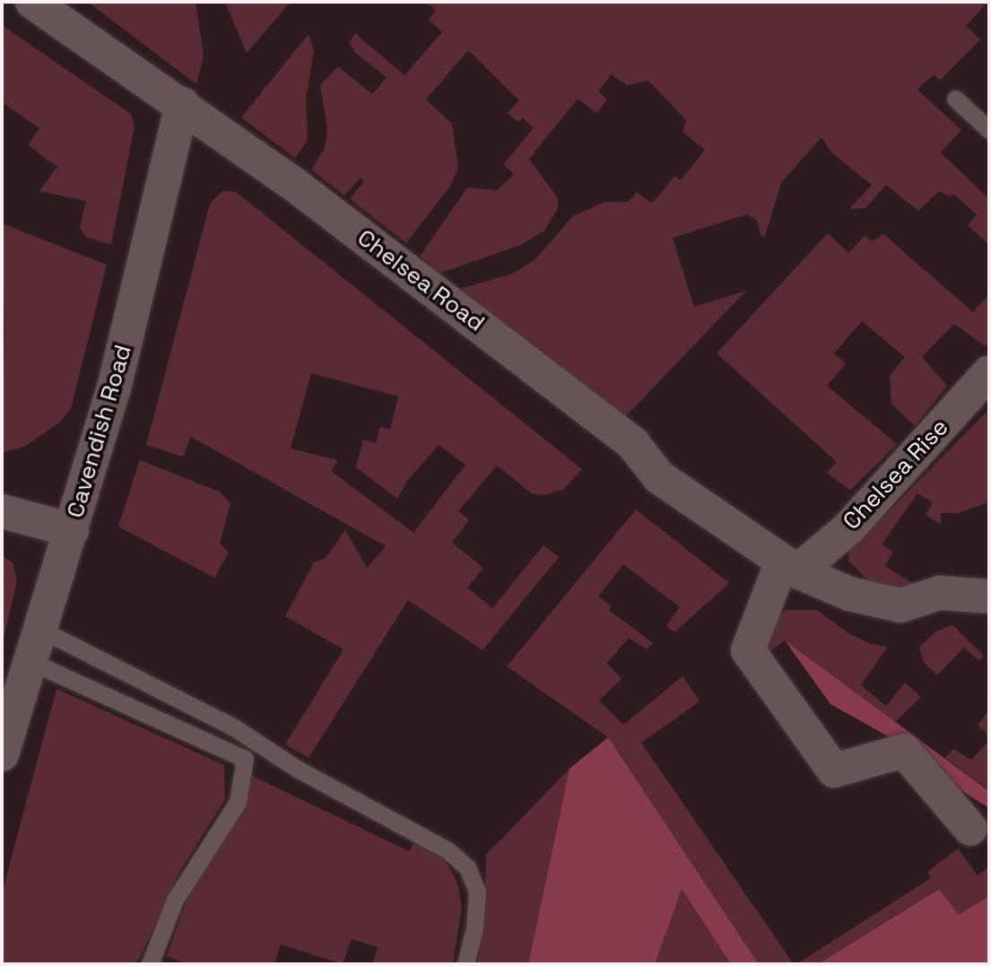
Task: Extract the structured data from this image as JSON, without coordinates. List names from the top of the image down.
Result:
{
  "streets": {
    "street": ["Chelsea Road", "Cavendish Road", "Chelsea Rise"]
  },
  "crossings": [
    ["Chelsea Road", "Cavendish Road"],
    ["Chelsea Road", "Chelsea Rise"]
  ]
}
